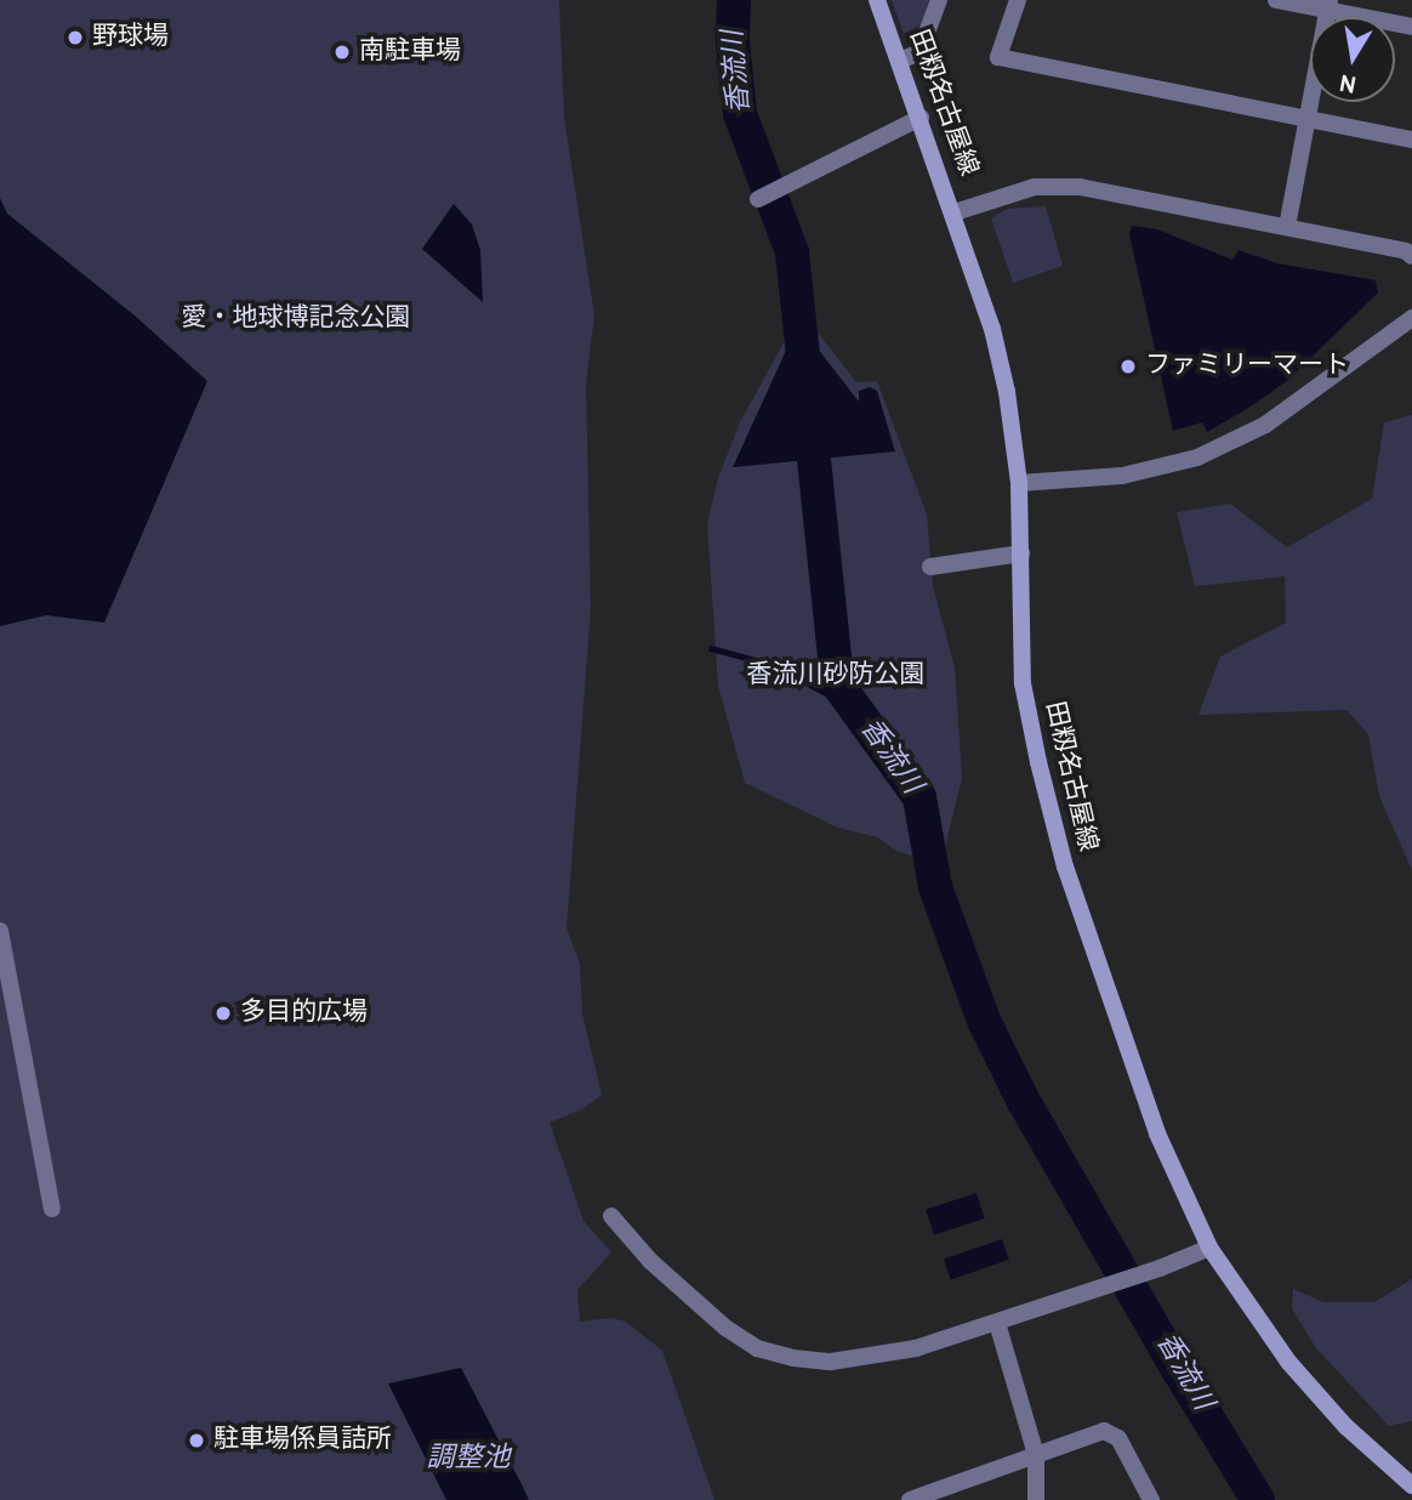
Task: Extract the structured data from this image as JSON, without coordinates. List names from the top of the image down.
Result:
{
  "streets": {
    "main road": ["田籾名古屋線"]
  },
  "water": ["香流川", "調整池"],
  "parks": ["愛・地球博記念公園", "香流川砂防公園"],
  "places": [
    "野球場",
    "南駐車場",
    "ファミリーマート",
    "多目的広場",
    "駐車場係員詰所"
  ],
  "north": "bottom"
}
